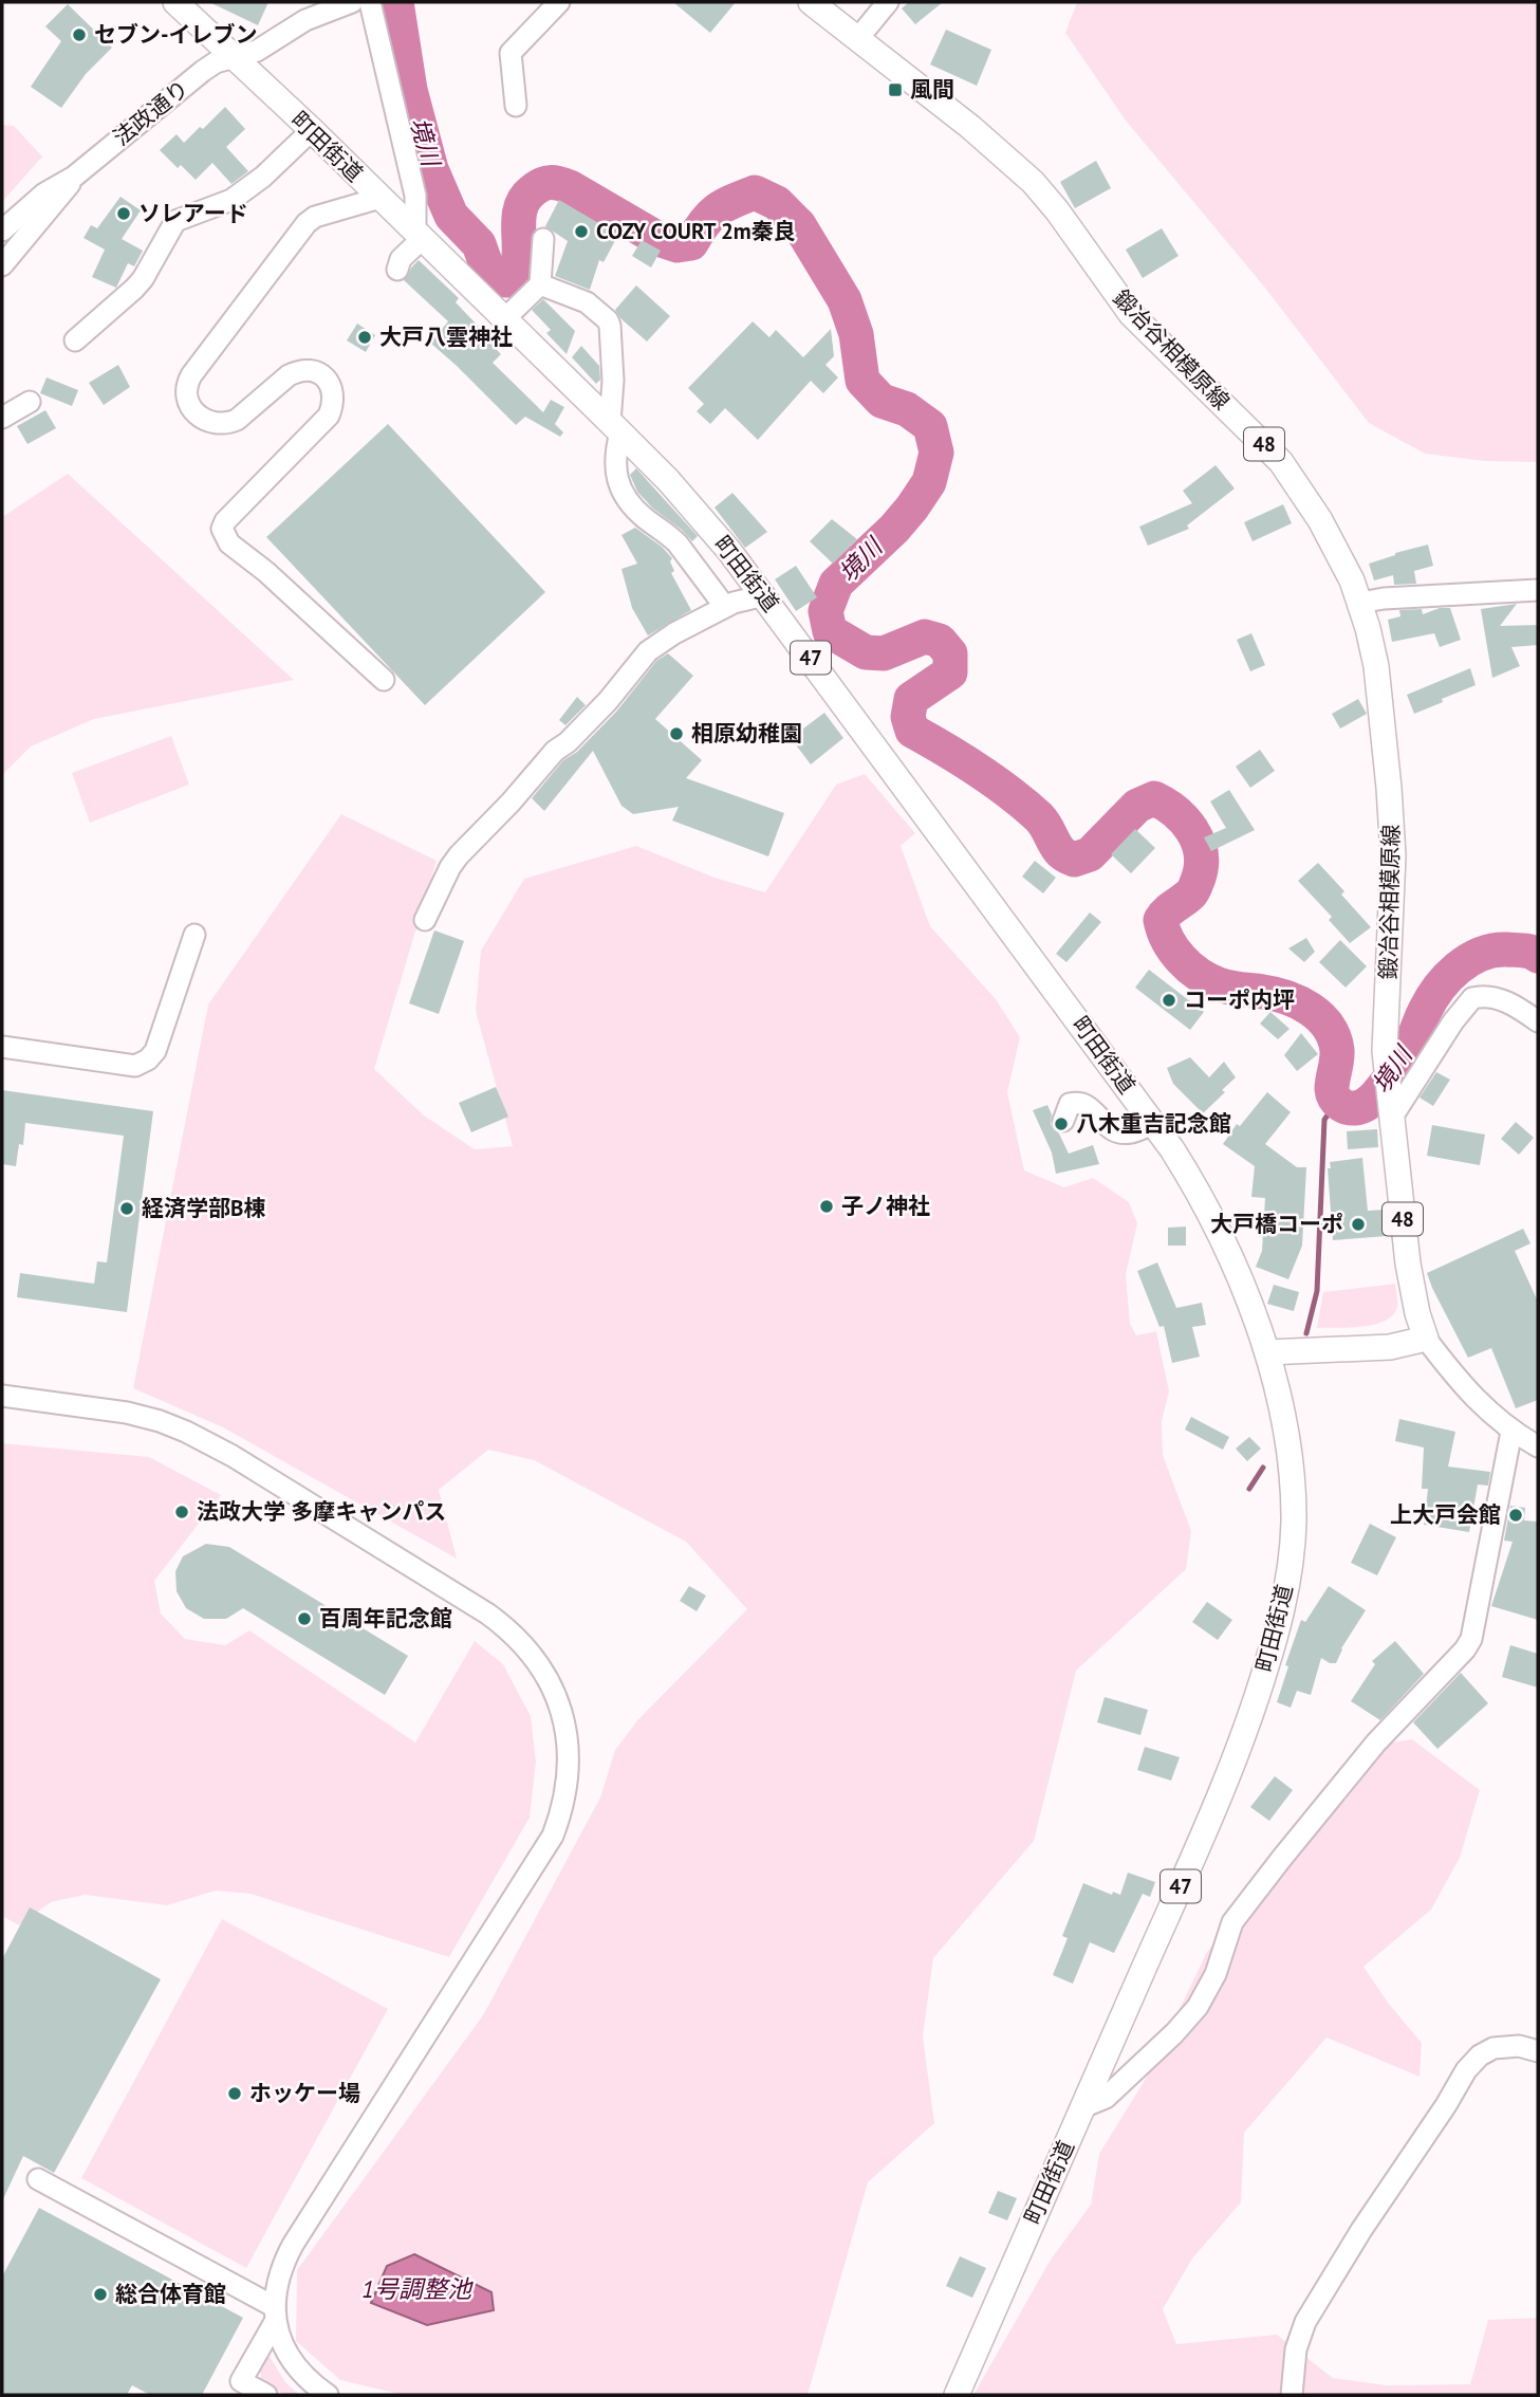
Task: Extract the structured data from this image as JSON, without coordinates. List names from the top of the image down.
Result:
{
  "streets": {
    "main road": [
      "町田街道",
      "鍛冶谷相模原線",
      "48",
      "47"
    ],
    "street": ["法政通り"]
  },
  "crossings": [
    ["法政通り", "町田街道"],
    ["鍛冶谷相模原線", "48"]
  ],
  "water": ["境川", "1号調整池"],
  "places": {
    "other": [
      "セブン-イレブン",
      "ソレアード",
      "COZY COURT 2m秦良",
      "大戸八雲神社",
      "相原幼稚園",
      "コーポ内坪",
      "八木重吉記念館",
      "子ノ神社",
      "経済学部B棟",
      "大戸橋コーポ",
      "法政大学 多摩キャンパス",
      "上大戸会館",
      "百周年記念館",
      "ホッケー場",
      "総合体育館"
    ],
    "transit": ["風間"]
  }
}
